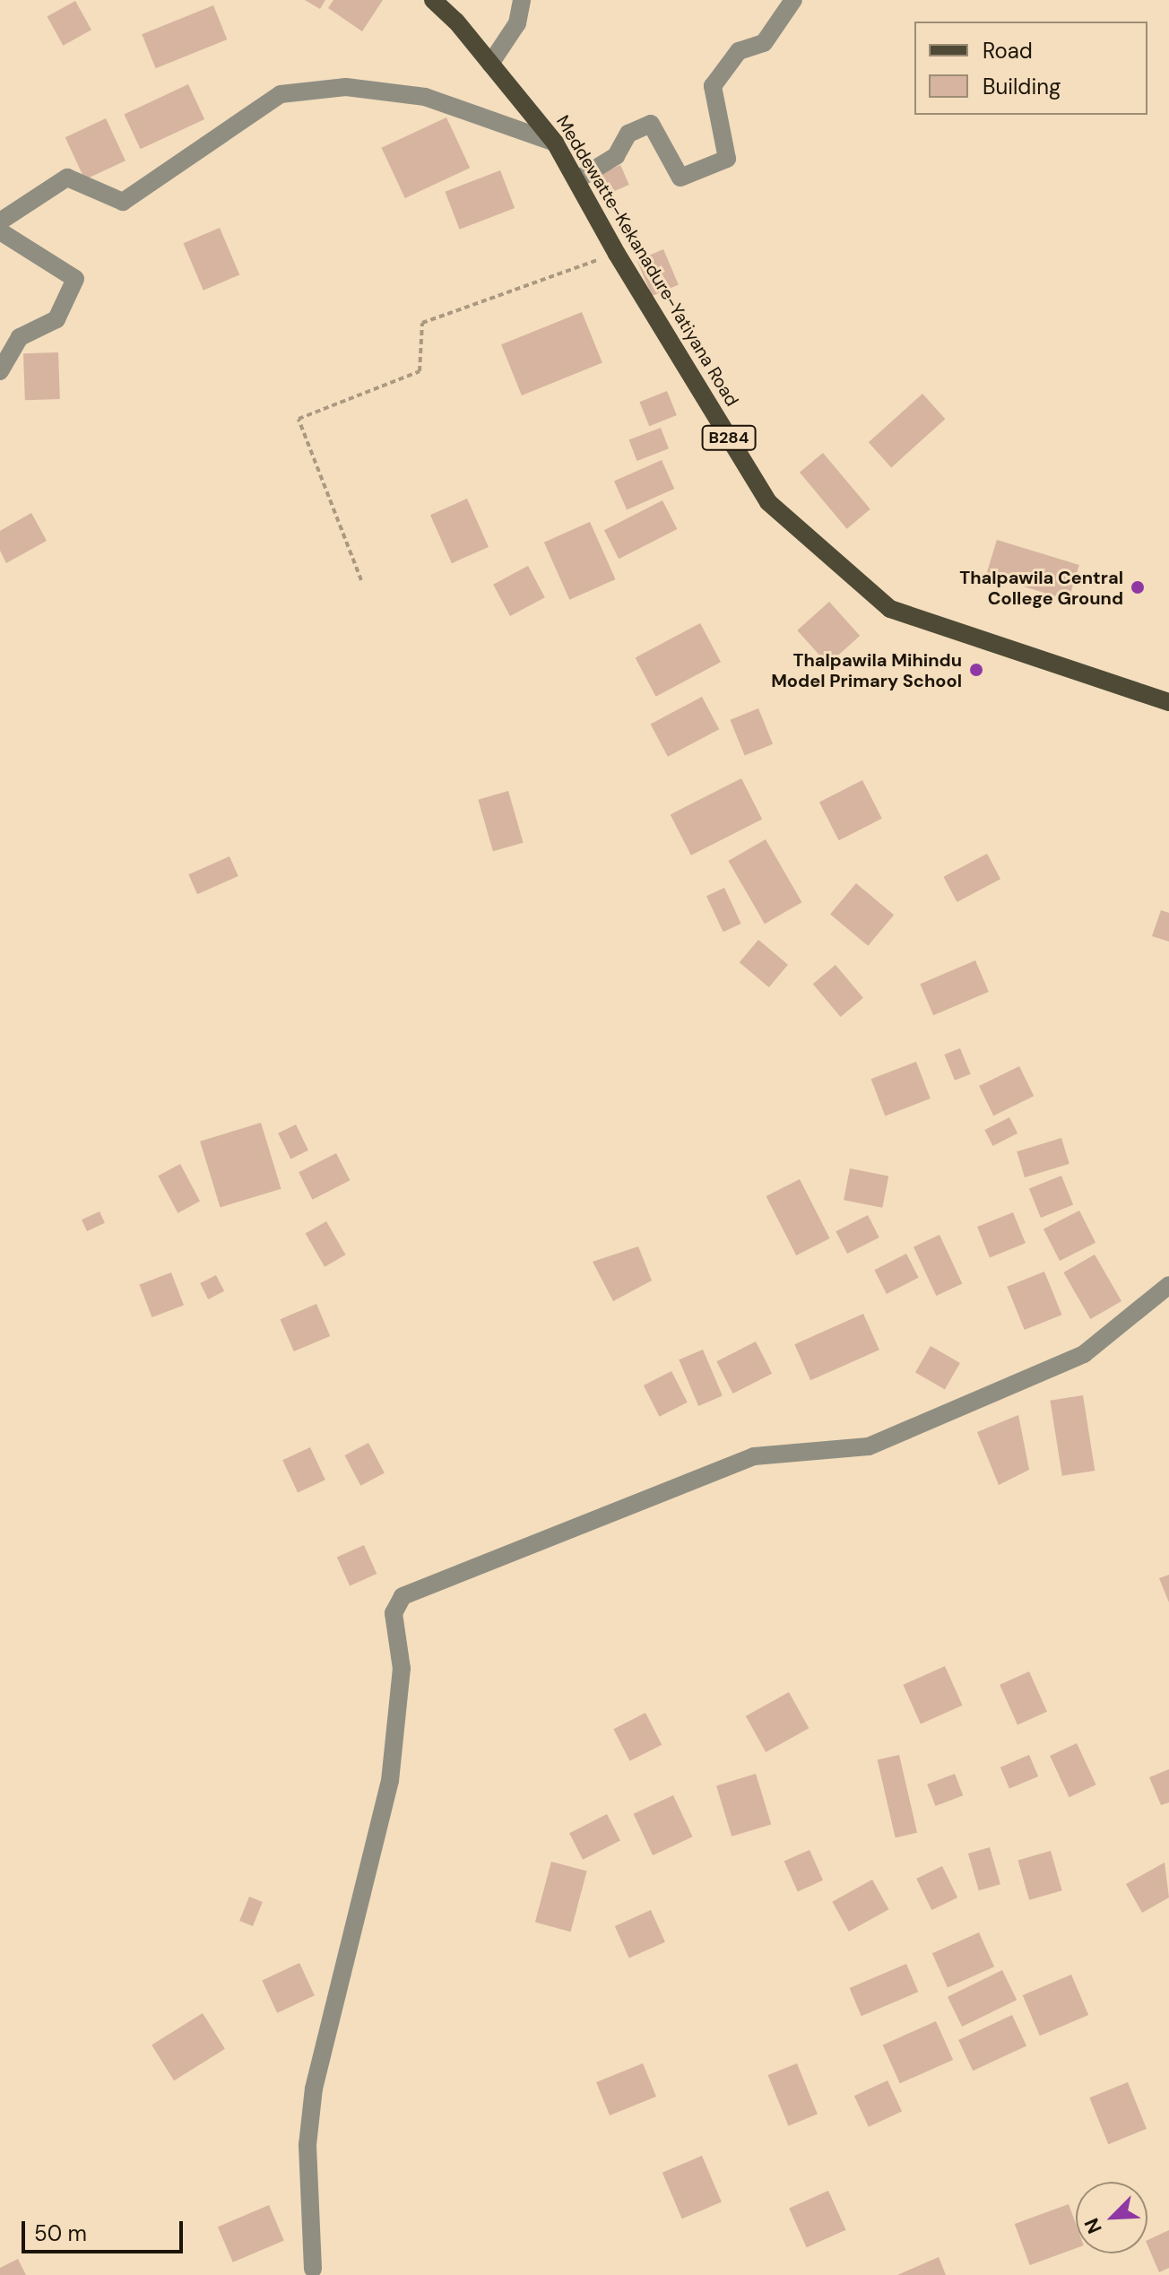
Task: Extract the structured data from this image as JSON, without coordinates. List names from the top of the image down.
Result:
{
  "streets": {
    "main road": ["Meddewatte-Kekanadure-Yatiyana Road", "B284"]
  },
  "places": ["Thalpawila Central College Ground", "Thalpawila Mihindu Model Primary School"],
  "legend": ["Road", "Building"],
  "scale_bar": "50 m",
  "north": "bottom left"
}
